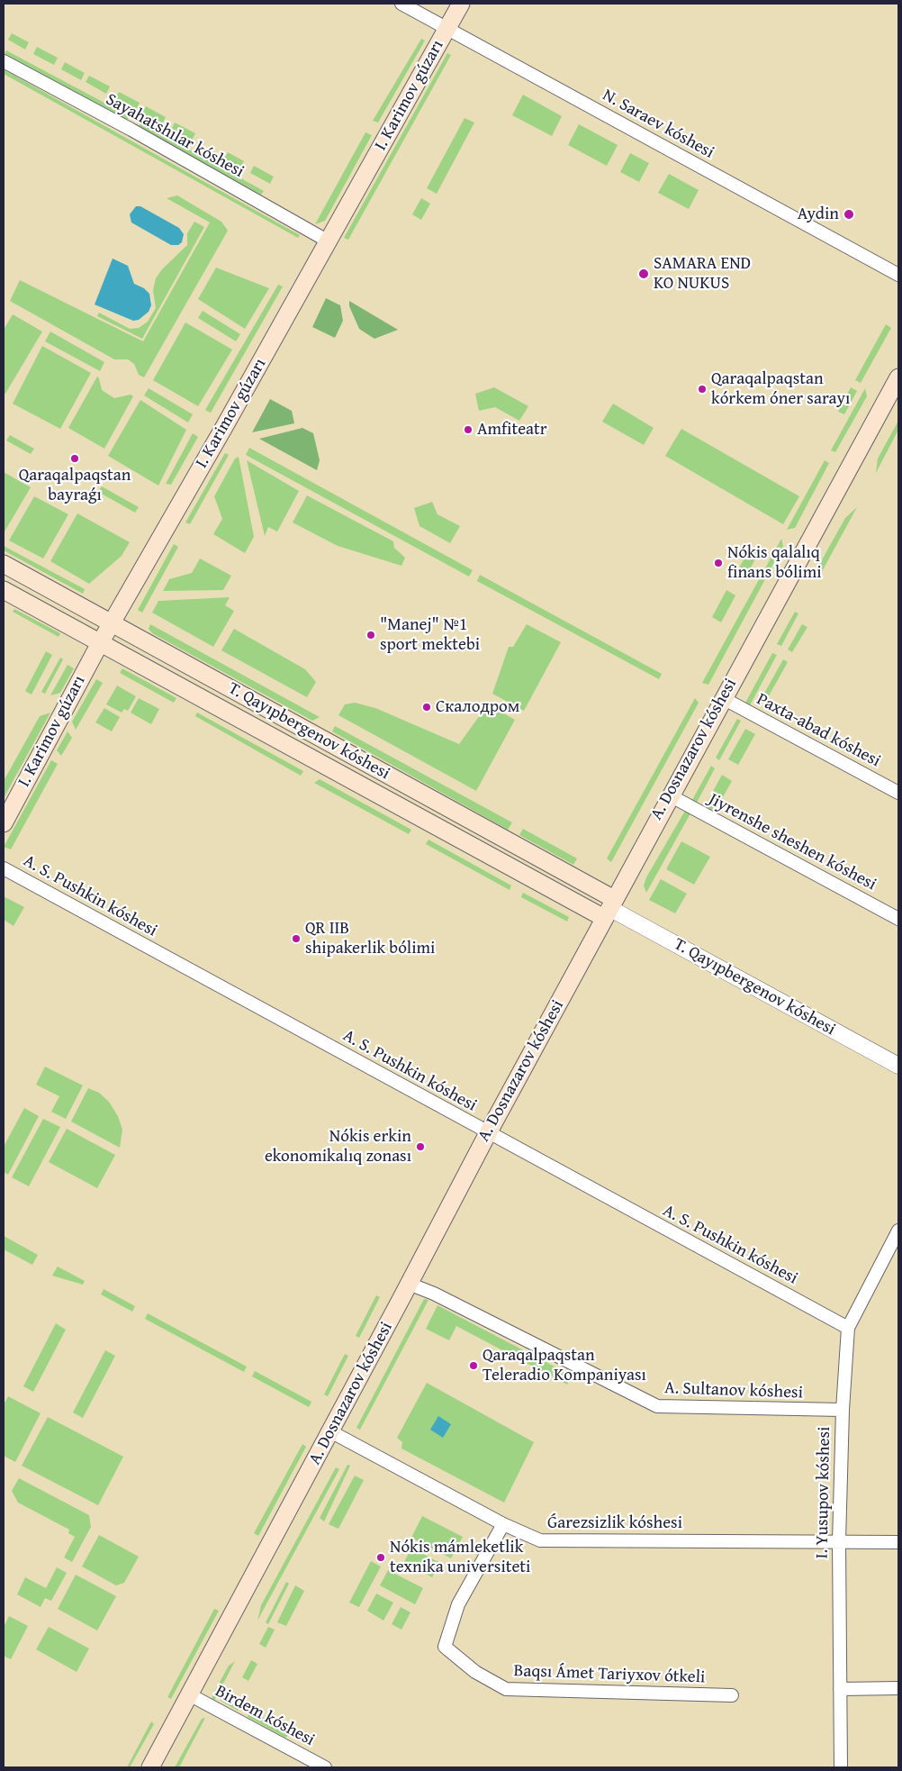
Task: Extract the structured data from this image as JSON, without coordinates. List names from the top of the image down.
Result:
{
  "streets": {
    "main road": ["I. Karimov gúzarı", "T. Qayıpbergenov kóshesi", "A. Dosnazarov kóshesi"],
    "street": [
      "N. Saraev kóshesi",
      "Sayahatshılar kóshesi",
      "Paxta-abad kóshesi",
      "Jiyrenshe sheshen kóshesi",
      "A. S. Pushkin kóshesi",
      "A. Sultanov kóshesi",
      "I. Yusupov kóshesi",
      "Ǵarezsizlik kóshesi",
      "Baqsı Ámet Tariyxov ótkeli",
      "Birdem kóshesi"
    ]
  },
  "crossings": [
    ["I. Karimov gúzarı", "N. Saraev kóshesi"],
    ["I. Karimov gúzarı", "Sayahatshılar kóshesi"],
    ["I. Karimov gúzarı", "T. Qayıpbergenov kóshesi"],
    ["Paxta-abad kóshesi", "A. Dosnazarov kóshesi"],
    ["T. Qayıpbergenov kóshesi", "A. Dosnazarov kóshesi"],
    ["A. Dosnazarov kóshesi", "Jiyrenshe sheshen kóshesi"],
    ["A. Dosnazarov kóshesi", "A. S. Pushkin kóshesi"],
    ["A. Dosnazarov kóshesi", "A. Sultanov kóshesi"],
    ["A. Dosnazarov kóshesi", "Ǵarezsizlik kóshesi"],
    ["A. Dosnazarov kóshesi", "Birdem kóshesi"],
    ["A. S. Pushkin kóshesi", "I. Yusupov kóshesi"],
    ["A. Sultanov kóshesi", "I. Yusupov kóshesi"],
    ["I. Yusupov kóshesi", "Ǵarezsizlik kóshesi"],
    ["Ǵarezsizlik kóshesi", "Baqsı Ámet Tariyxov ótkeli"]
  ],
  "places": [
    "Aydin",
    "SAMARA END KO NUKUS",
    "Qaraqalpaqstan kórkem óner sarayı",
    "Amfiteatr",
    "Qaraqalpaqstan bayraǵı",
    "Nókis qalalıq finans bólimi",
    "\"Manej\" №1 sport mektebi",
    "Скалодром",
    "QR IIB shipakerlik bólimi",
    "Nókis erkin ekonomikalıq zonası",
    "Qaraqalpaqstan Teleradio Kompaniyası",
    "Nókis mámleketlik texnika universiteti"
  ]
}
